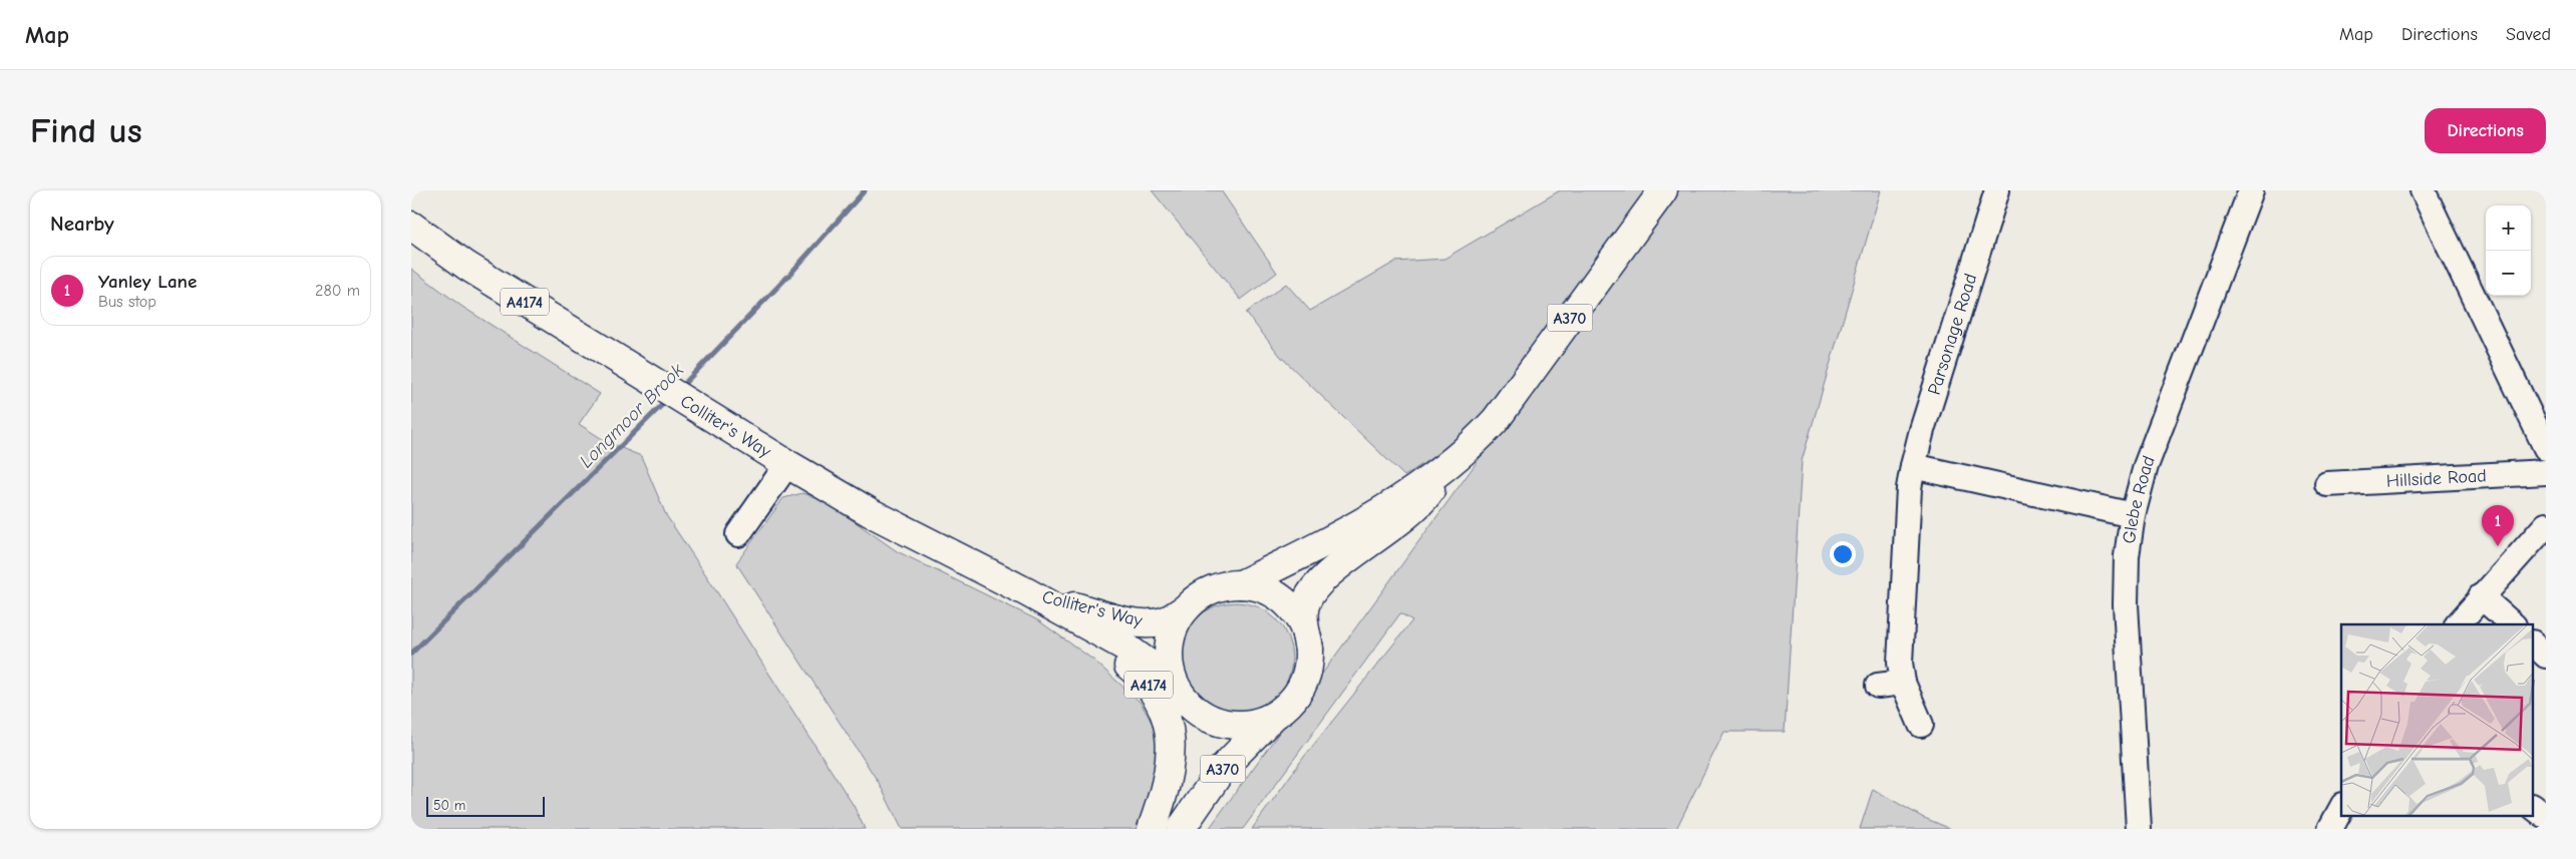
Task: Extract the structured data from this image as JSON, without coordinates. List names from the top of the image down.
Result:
{
  "streets": {
    "main road": ["A4174", "A370", "Colliter's Way"],
    "street": ["Parsonage Road", "Hillside Road", "Glebe Road"]
  },
  "crossings": [
    ["A4174", "Colliter's Way"],
    ["A370", "Colliter's Way"]
  ],
  "water": ["Longmoor Brook"],
  "scale_bar": "50 m",
  "page": {
    "header": "Map",
    "nav": ["Map", "Directions", "Saved"],
    "buttons": "Directions",
    "title": "Find us",
    "heading": "Nearby",
    "map_buttons": ["+", "−"],
    "list": [
      {
        "mark": "1",
        "name": "Yanley Lane",
        "note": "Bus stop",
        "value": "280 m"
      }
    ],
    "pins": "1",
    "scale": "50 m"
  }
}
